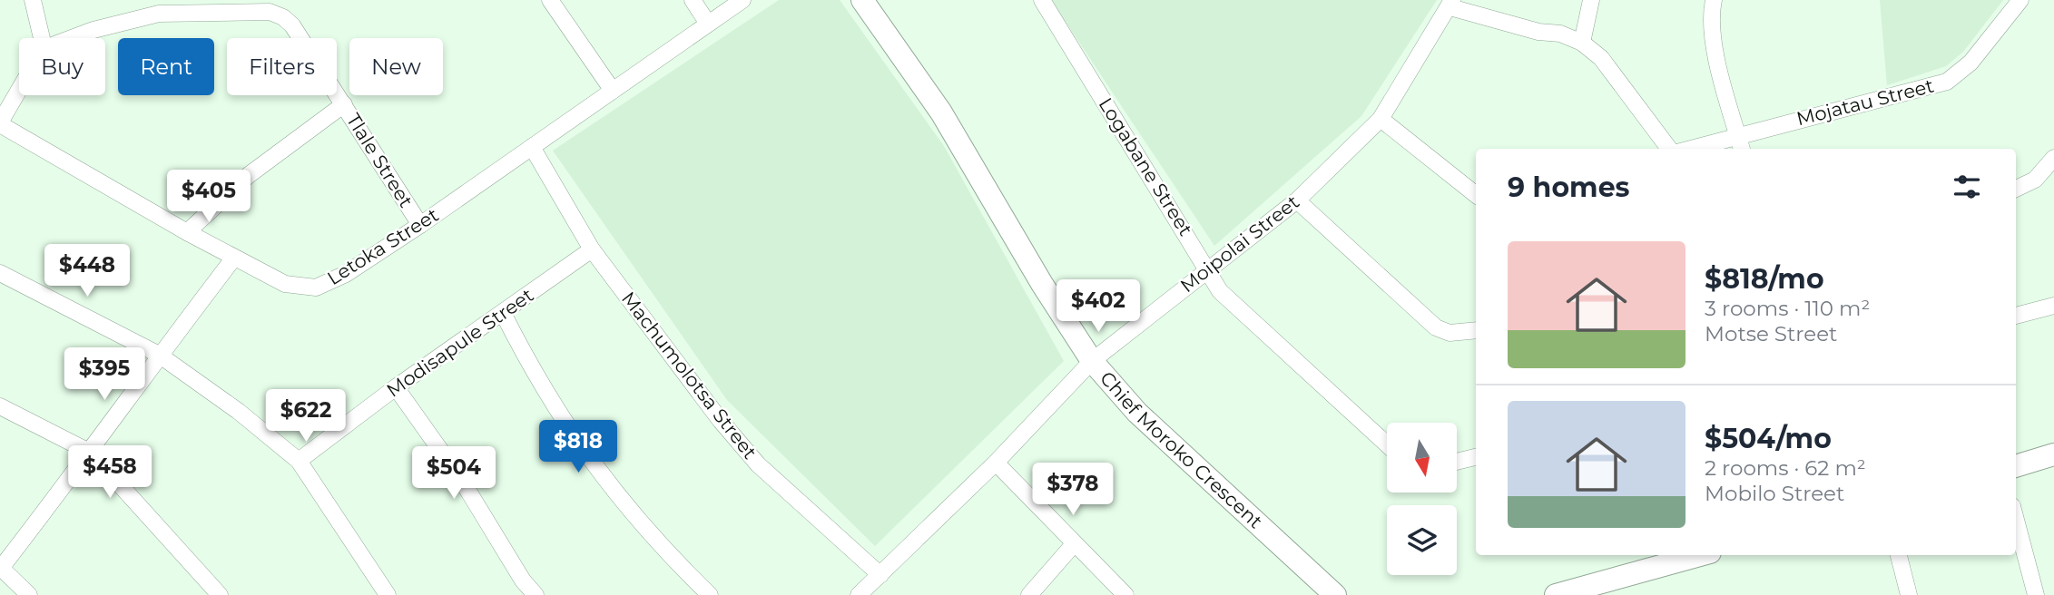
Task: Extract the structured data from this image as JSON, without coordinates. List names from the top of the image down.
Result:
{
  "streets": {
    "street": [
      "Mojatau Street",
      "Tlale Street",
      "Logabane Street",
      "Moipolai Street",
      "Letoka Street",
      "Modisapule Street",
      "Machumolotsa Street",
      "Chief Moroko Crescent"
    ]
  },
  "crossings": [
    ["Tlale Street", "Letoka Street"],
    ["Logabane Street", "Moipolai Street"],
    ["Moipolai Street", "Machumolotsa Street"],
    ["Moipolai Street", "Chief Moroko Crescent"],
    ["Letoka Street", "Machumolotsa Street"],
    ["Modisapule Street", "Machumolotsa Street"]
  ],
  "north": "bottom",
  "page": {
    "chip": [
      "Buy",
      "Rent",
      "Filters",
      "New"
    ],
    "heading": "9 homes",
    "price": [
      "$405",
      "$448",
      "$402",
      "$395",
      "$622",
      "$818",
      "$458",
      "$504",
      "$378"
    ],
    "list": [
      {
        "name": "$818/mo",
        "note": "3 rooms · 110 m² · Motse Street"
      },
      {
        "name": "$504/mo",
        "note": "2 rooms · 62 m² · Mobilo Street"
      }
    ]
  }
}
